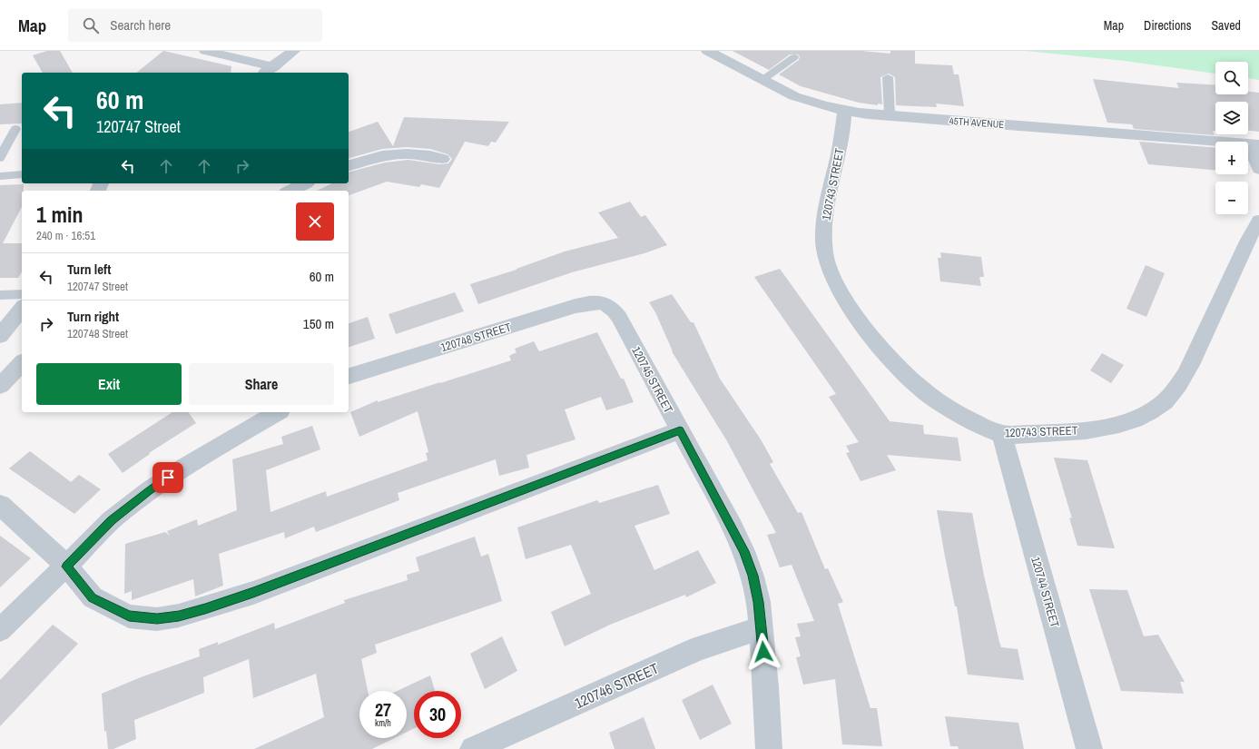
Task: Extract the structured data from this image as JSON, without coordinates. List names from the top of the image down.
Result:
{
  "streets": {
    "street": [
      "45TH AVENUE",
      "120743 STREET",
      "120748 STREET",
      "120745 STREET",
      "120744 STREET",
      "120746 STREET"
    ]
  },
  "crossings": [
    ["45TH AVENUE", "120743 STREET"],
    ["120743 STREET", "120744 STREET"],
    ["120748 STREET", "120745 STREET"],
    ["120745 STREET", "120746 STREET"]
  ],
  "page": {
    "header": "Map",
    "search": "Search here",
    "nav": ["Map", "Directions", "Saved"],
    "map_buttons": ["+", "−"],
    "turn": ["60 m", "120747 Street"],
    "heading": ["1 min", "240 m · 16:51"],
    "list": [
      {
        "name": "Turn left",
        "note": "120747 Street",
        "value": "60 m"
      },
      {
        "name": "Turn right",
        "note": "120748 Street",
        "value": "150 m"
      }
    ],
    "buttons": ["Exit", "Share"],
    "speed": "27 km/h",
    "limit": "30"
  }
}
